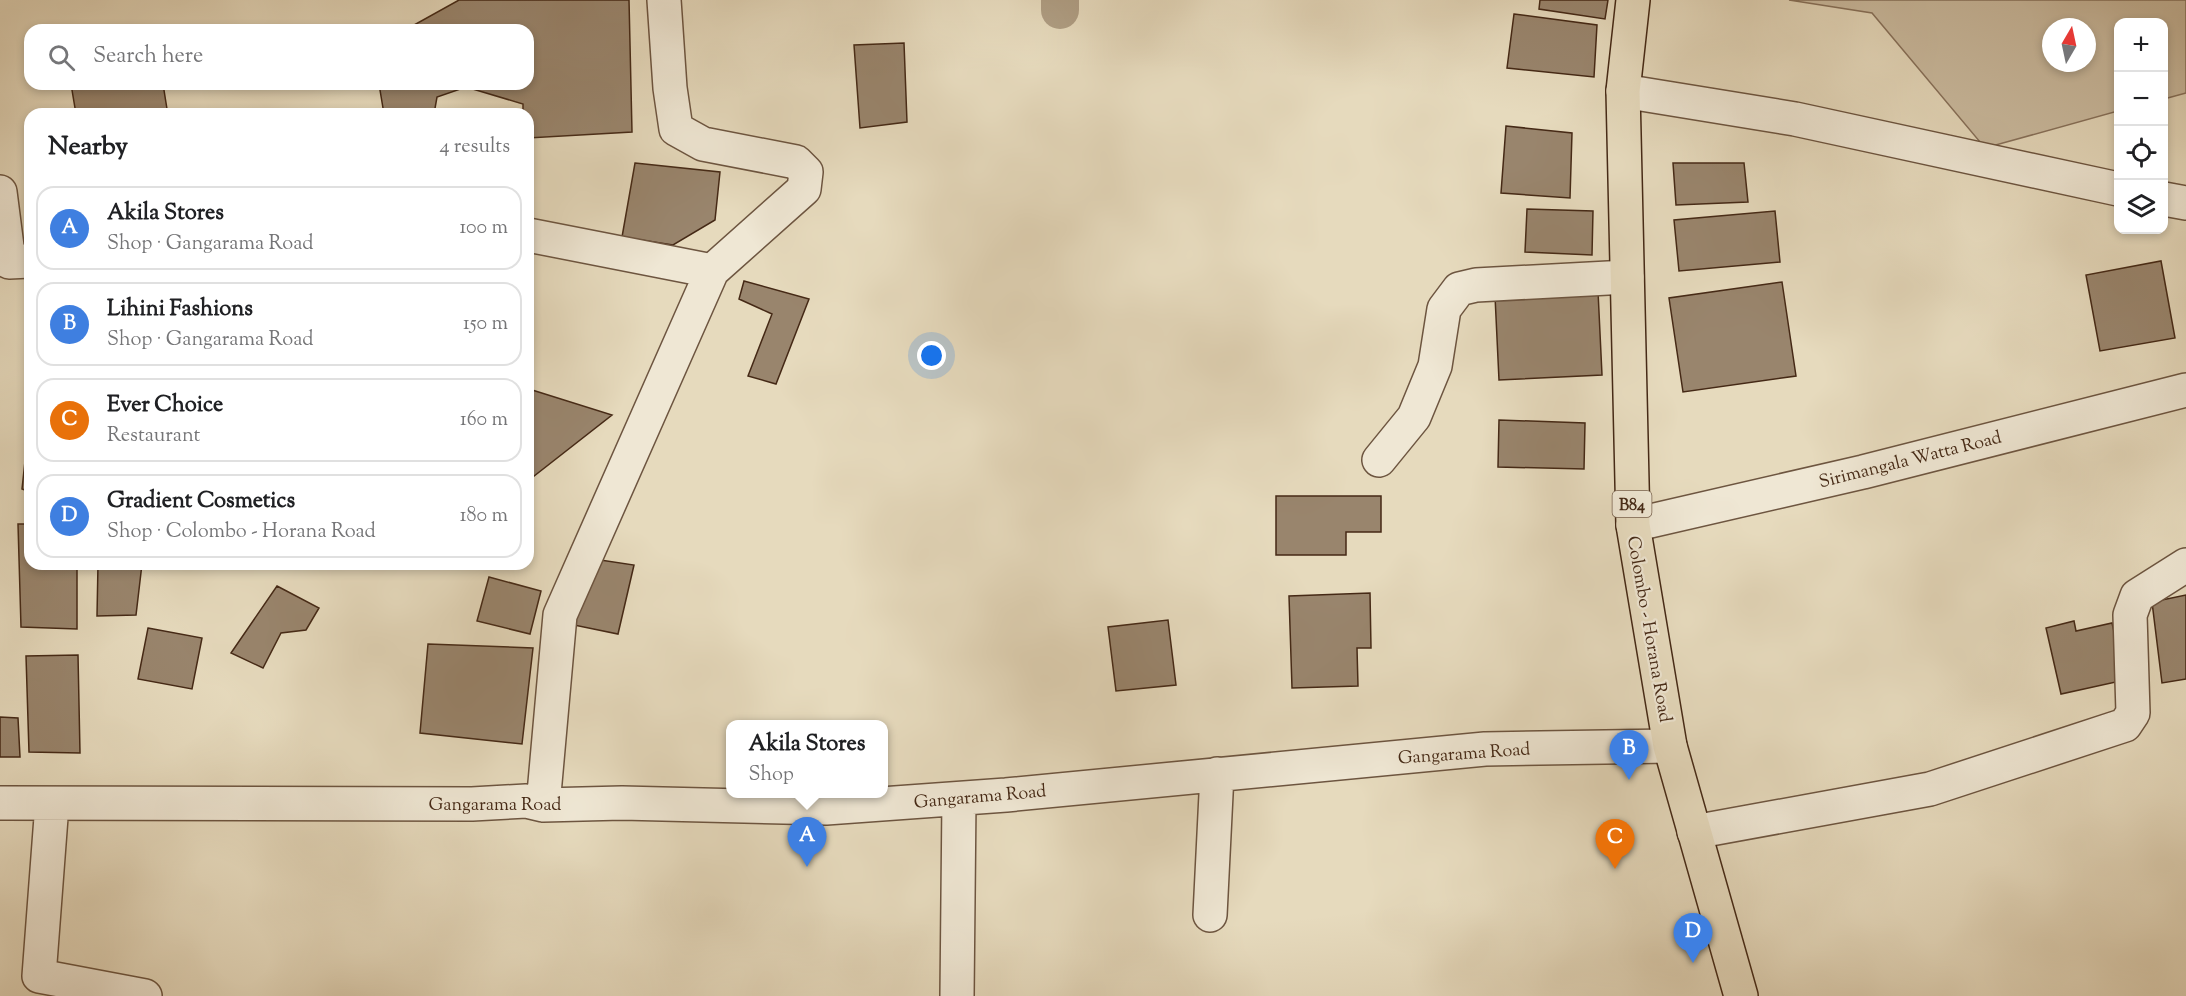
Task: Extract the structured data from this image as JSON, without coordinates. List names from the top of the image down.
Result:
{
  "streets": {
    "main road": ["B84", "Colombo - Horana Road"],
    "street": ["Sirimangala Watta Road", "Gangarama Road"]
  },
  "crossings": [
    ["Sirimangala Watta Road", "Colombo - Horana Road"],
    ["Colombo - Horana Road", "Gangarama Road"]
  ],
  "north": "top",
  "page": {
    "map_buttons": ["+", "−"],
    "search": "Search here",
    "heading": ["Nearby", "4 results"],
    "list": [
      {
        "mark": "A",
        "name": "Akila Stores",
        "note": "Shop · Gangarama Road",
        "value": "100 m"
      },
      {
        "mark": "B",
        "name": "Lihini Fashions",
        "note": "Shop · Gangarama Road",
        "value": "150 m"
      },
      {
        "mark": "C",
        "name": "Ever Choice",
        "note": "Restaurant",
        "value": "160 m"
      },
      {
        "mark": "D",
        "name": "Gradient Cosmetics",
        "note": "Shop · Colombo - Horana Road",
        "value": "180 m"
      }
    ],
    "popup": ["Akila Stores", "Shop"],
    "pins": [
      "B",
      "A",
      "C",
      "D"
    ]
  }
}
